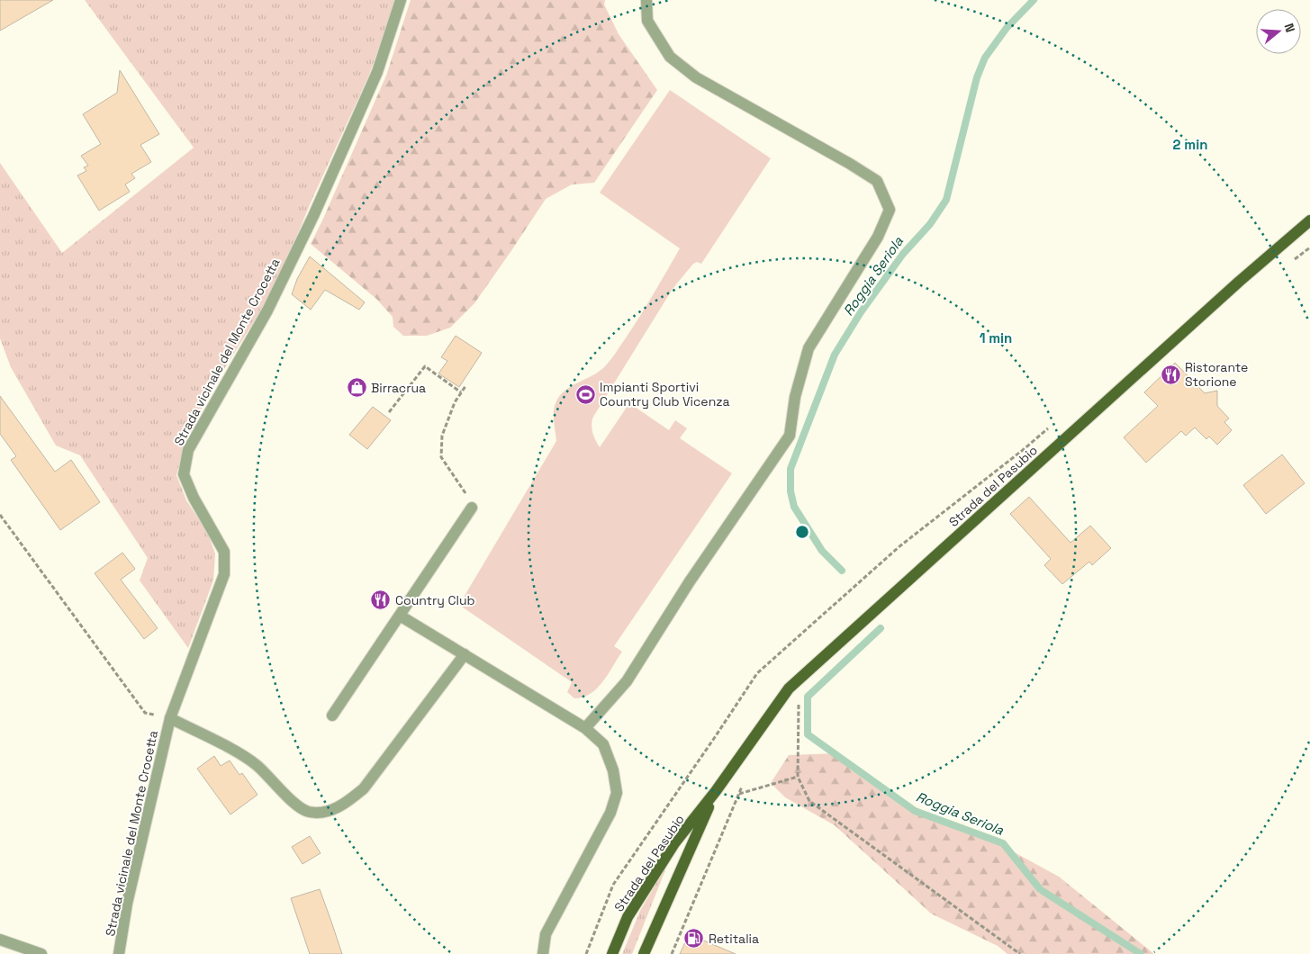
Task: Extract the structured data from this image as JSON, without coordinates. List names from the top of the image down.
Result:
{
  "streets": {
    "main road": ["Strada del Pasubio"],
    "street": ["Strada vicinale del Monte Crocetta"]
  },
  "water": ["Roggia Seriola"],
  "places": {
    "restaurant": ["Ristorante Storione", "Country Club"],
    "shop": ["Birracrua"],
    "sports": ["Impianti Sportivi Country Club Vicenza"],
    "fuel station": ["Retitalia"]
  },
  "north": "right",
  "rings": ["2 min", "1 min"]
}
